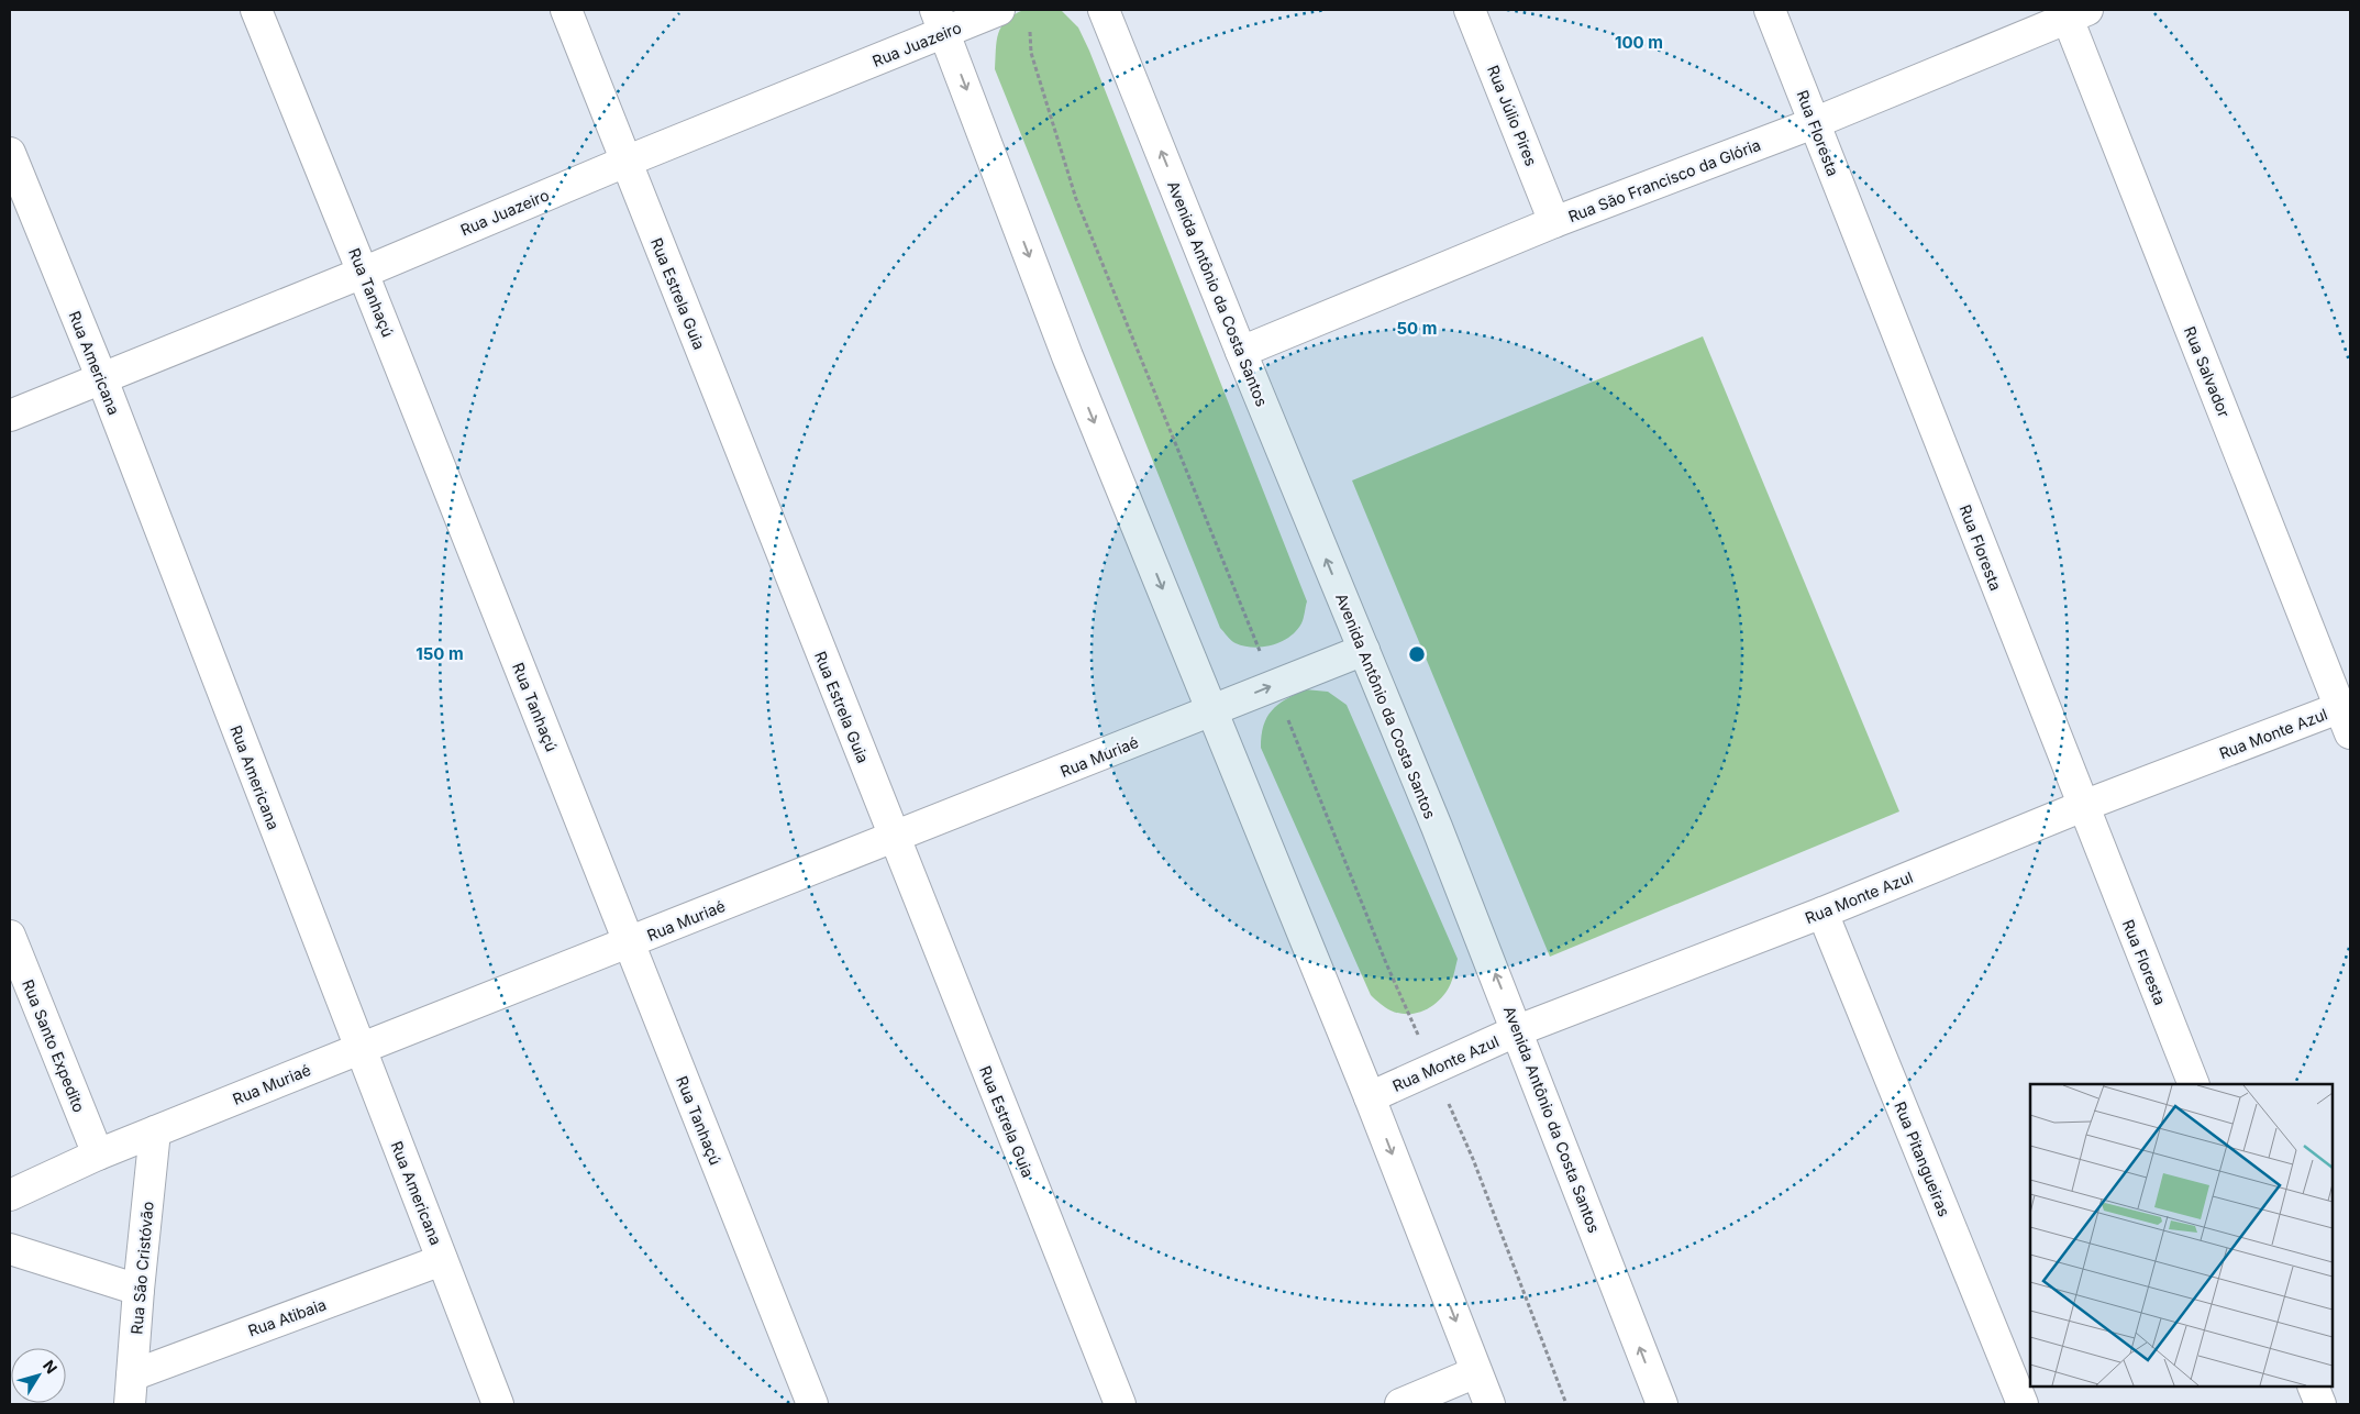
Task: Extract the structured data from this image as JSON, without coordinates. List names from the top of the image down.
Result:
{
  "streets": {
    "street": [
      "Rua Juazeiro",
      "Rua Júlio Pires",
      "Rua Floresta",
      "Rua São Francisco da Glória",
      "Rua Tanhaçú",
      "Rua Estrela Guia",
      "Avenida Antônio da Costa Santos",
      "Rua Americana",
      "Rua Salvador",
      "Rua Monte Azul",
      "Rua Muriaé",
      "Rua Santo Expedito",
      "Rua Pitangueiras",
      "Rua São Cristóvão",
      "Rua Atibaia"
    ]
  },
  "crossings": [
    ["Rua Juazeiro", "Rua Tanhaçú"],
    ["Rua Juazeiro", "Rua Estrela Guia"],
    ["Rua Juazeiro", "Rua Americana"],
    ["Rua Júlio Pires", "Rua São Francisco da Glória"],
    ["Rua Floresta", "Rua São Francisco da Glória"],
    ["Rua Floresta", "Rua Monte Azul"],
    ["Rua São Francisco da Glória", "Avenida Antônio da Costa Santos"],
    ["Rua São Francisco da Glória", "Rua Salvador"],
    ["Rua Tanhaçú", "Rua Muriaé"],
    ["Rua Estrela Guia", "Rua Muriaé"],
    ["Avenida Antônio da Costa Santos", "Rua Monte Azul"],
    ["Avenida Antônio da Costa Santos", "Rua Muriaé"],
    ["Rua Americana", "Rua Muriaé"],
    ["Rua Americana", "Rua Atibaia"],
    ["Rua Salvador", "Rua Monte Azul"],
    ["Rua Monte Azul", "Rua Pitangueiras"],
    ["Rua Muriaé", "Rua Santo Expedito"],
    ["Rua Muriaé", "Rua São Cristóvão"],
    ["Rua São Cristóvão", "Rua Atibaia"]
  ],
  "north": "top right",
  "rings": ["100 m", "50 m", "150 m"]
}
